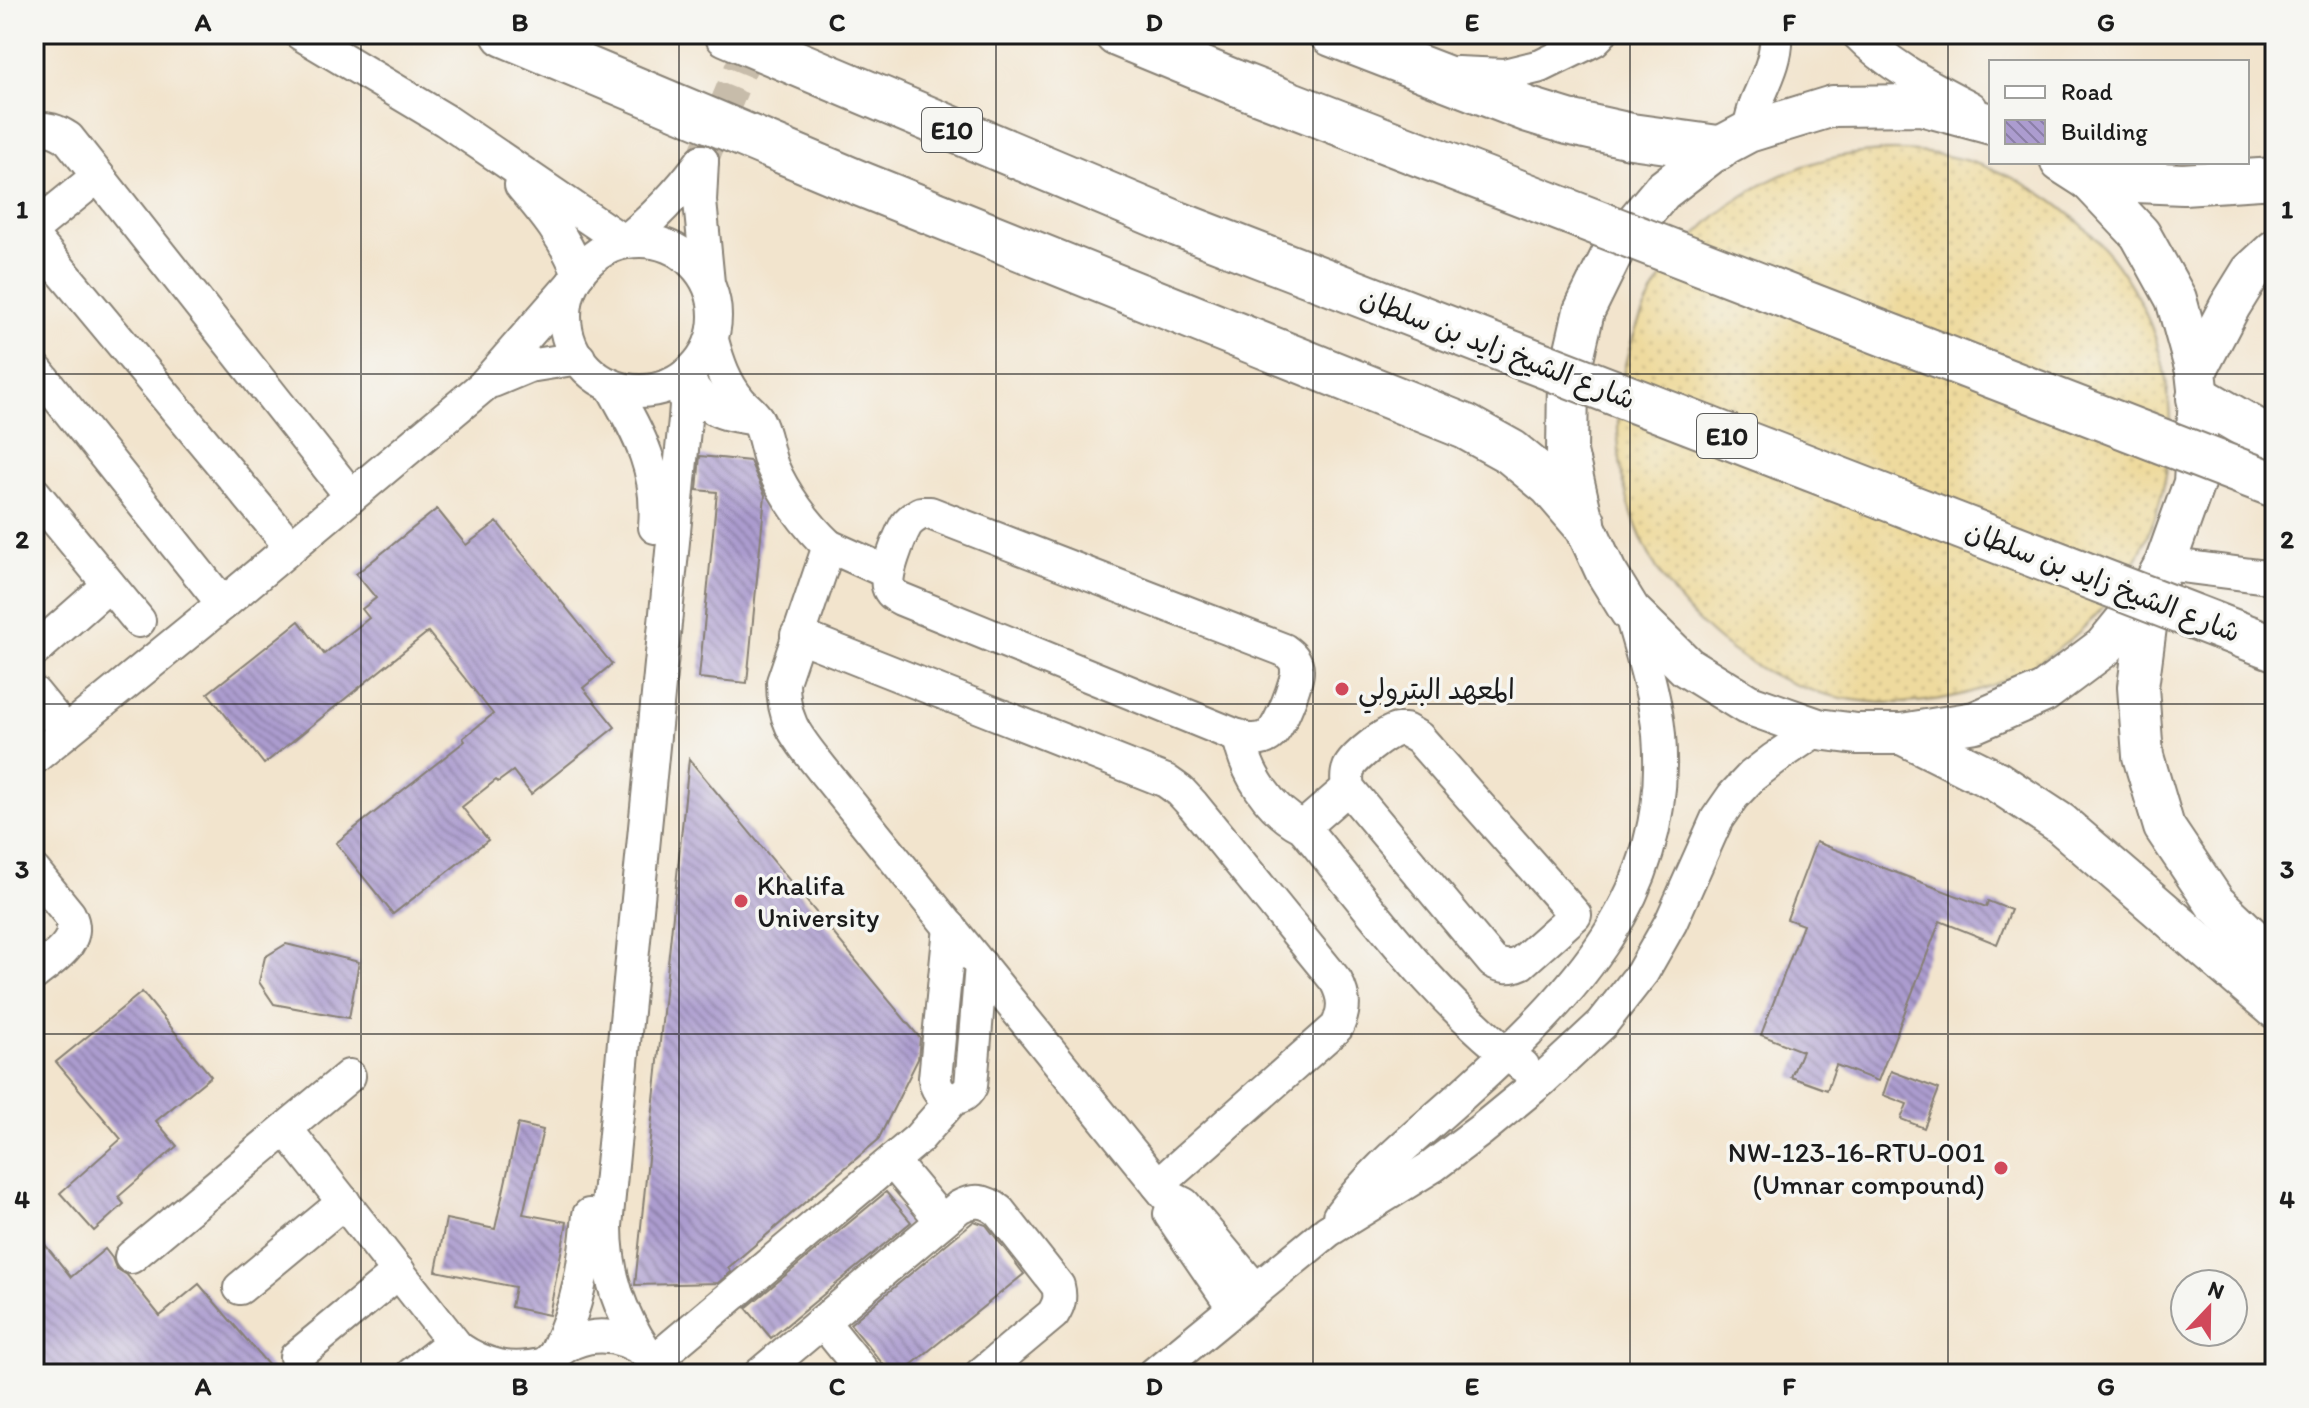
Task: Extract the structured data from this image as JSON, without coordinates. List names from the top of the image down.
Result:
{
  "streets": {
    "highway": ["E10", "شارع الشيخ زايد بن سلطان"]
  },
  "places": ["المعهد البترولي", "Khalifa University", "NW-123-16-RTU-001 (Umnar compound)"],
  "legend": ["Road", "Building"],
  "north": "top",
  "grid": {
    "columns": [
      "A",
      "B",
      "C",
      "D",
      "E",
      "F",
      "G"
    ],
    "rows": [
      "1",
      "2",
      "3",
      "4"
    ]
  }
}
